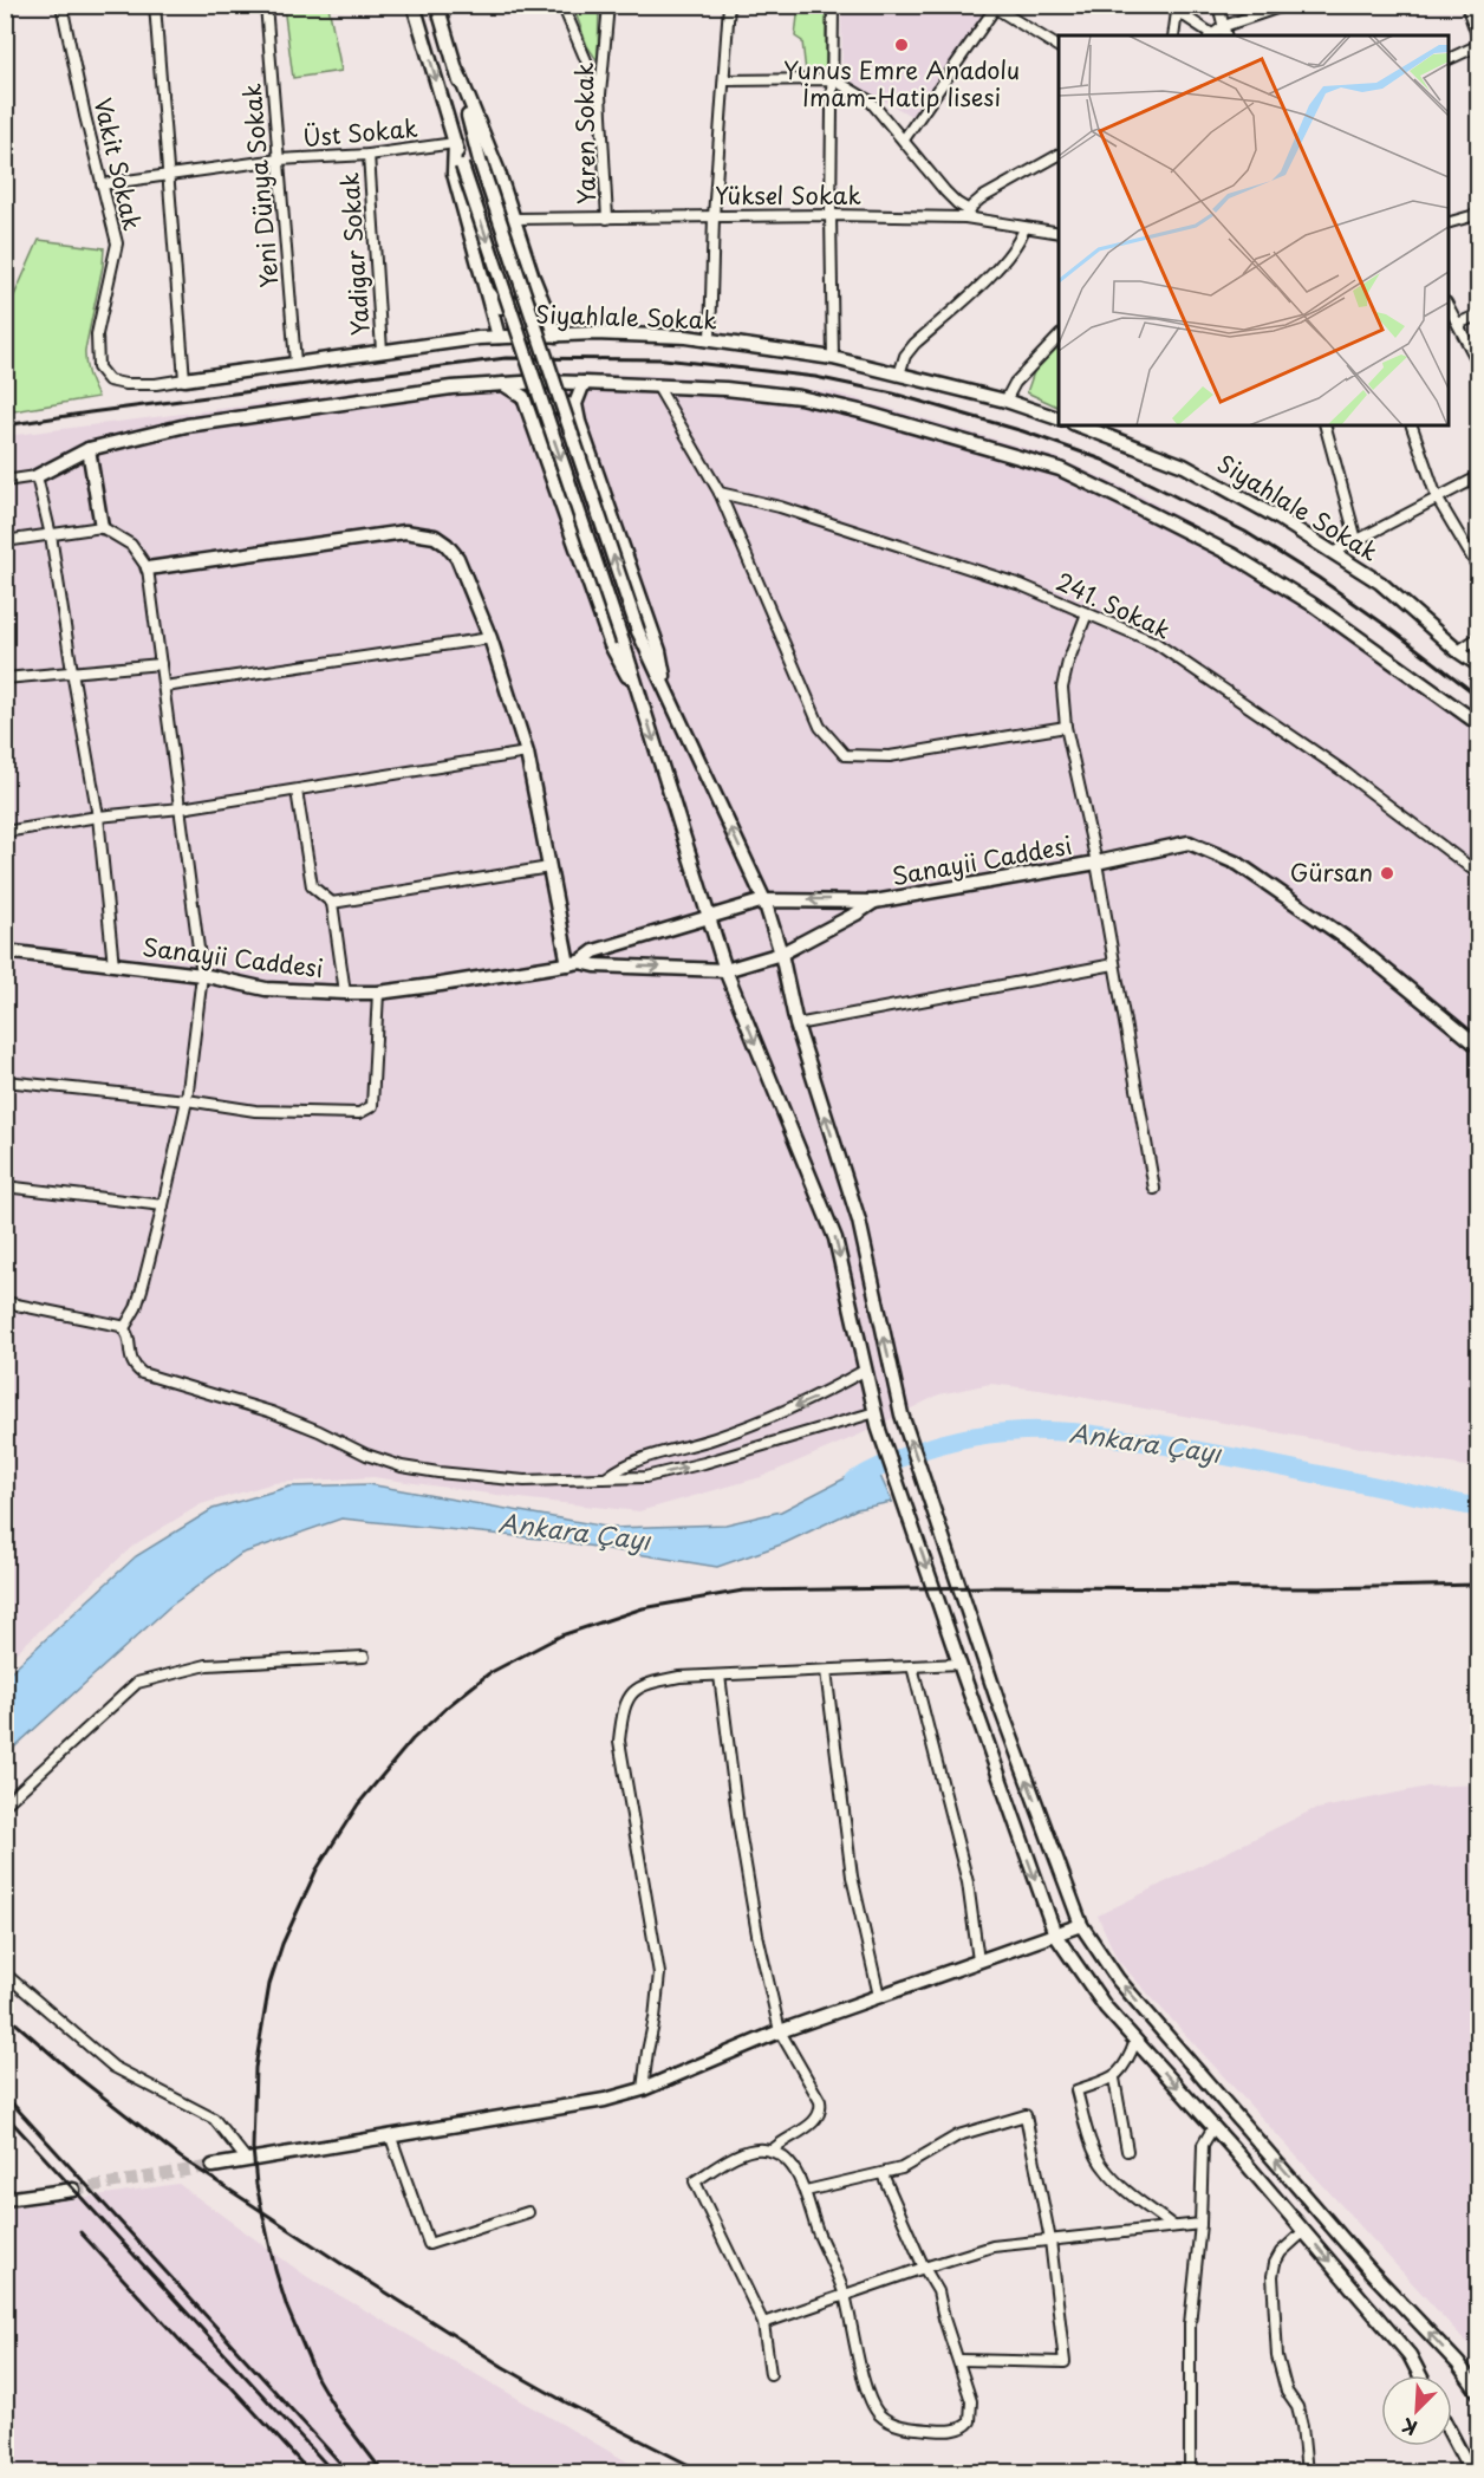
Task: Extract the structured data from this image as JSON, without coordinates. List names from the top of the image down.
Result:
{
  "streets": {
    "main road": ["Siyahlale Sokak", "Sanayii Caddesi"],
    "street": [
      "Üst Sokak",
      "Yaren Sokak",
      "Vakit Sokak",
      "Yeni Dünya Sokak",
      "Yüksel Sokak",
      "Yadigar Sokak",
      "241. Sokak"
    ]
  },
  "crossings": [
    ["Üst Sokak", "Vakit Sokak"],
    ["Üst Sokak", "Yeni Dünya Sokak"],
    ["Üst Sokak", "Yadigar Sokak"],
    ["Yaren Sokak", "Yüksel Sokak"],
    ["Vakit Sokak", "Siyahlale Sokak"],
    ["Yeni Dünya Sokak", "Siyahlale Sokak"],
    ["Yadigar Sokak", "Siyahlale Sokak"]
  ],
  "water": ["Ankara Çayı"],
  "places": ["Yunus Emre Anadolu İmam-Hatip lisesi", "Gürsan"],
  "north": "bottom left"
}
